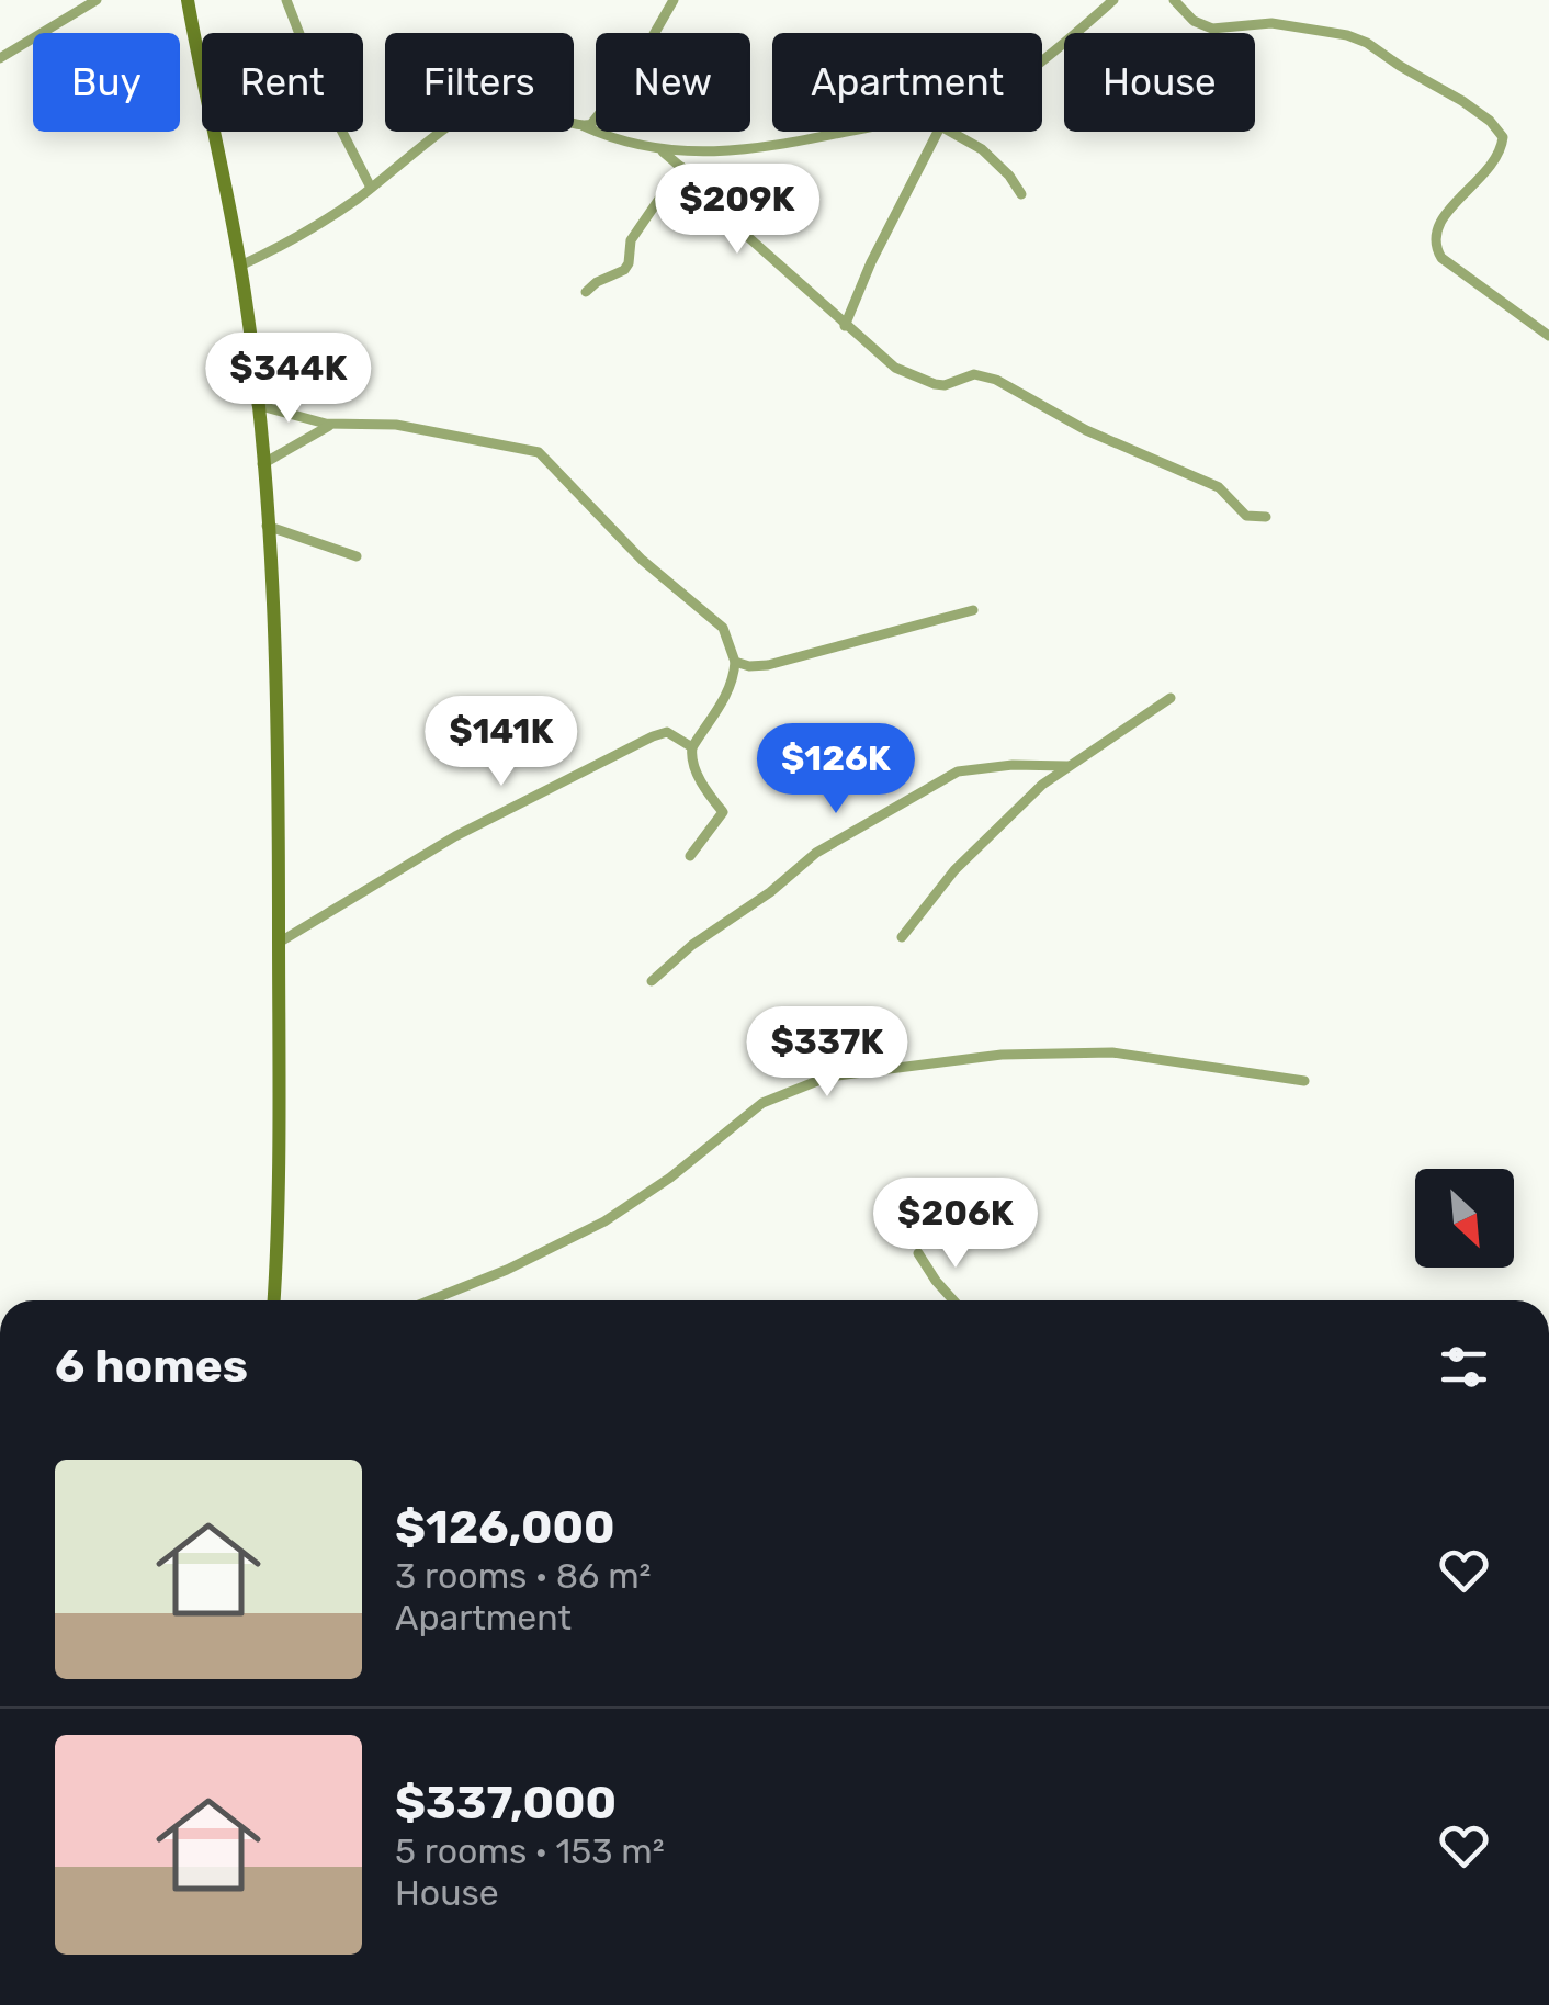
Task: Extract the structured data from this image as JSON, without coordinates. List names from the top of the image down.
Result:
{
  "north": "bottom right",
  "page": {
    "chip": [
      "Buy",
      "Rent",
      "Filters",
      "New",
      "Apartment",
      "House"
    ],
    "price": [
      "$209K",
      "$344K",
      "$141K",
      "$126K",
      "$337K",
      "$206K"
    ],
    "heading": "6 homes",
    "list": [
      {
        "name": "$126,000",
        "note": "3 rooms · 86 m² · Apartment"
      },
      {
        "name": "$337,000",
        "note": "5 rooms · 153 m² · House"
      }
    ]
  }
}
